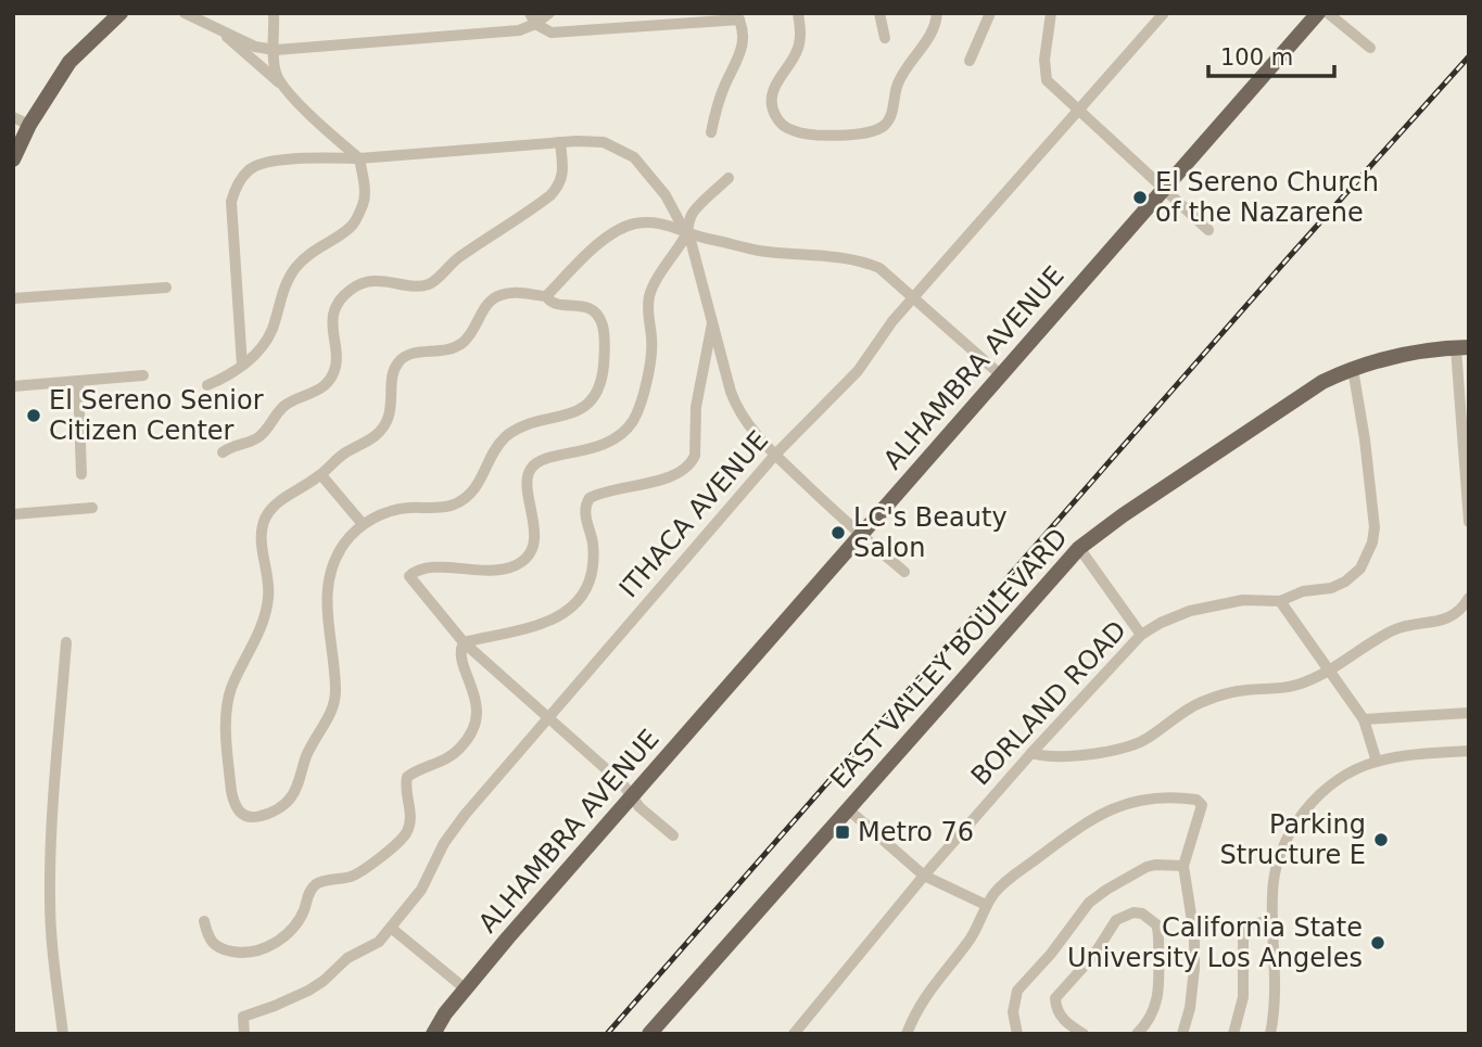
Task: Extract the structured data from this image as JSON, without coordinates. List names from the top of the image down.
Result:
{
  "streets": {
    "main road": ["ALHAMBRA AVENUE", "EAST VALLEY BOULEVARD"],
    "street": ["ITHACA AVENUE", "BORLAND ROAD"]
  },
  "crossings": [
    ["EAST VALLEY BOULEVARD", "BORLAND ROAD"]
  ],
  "places": {
    "other": [
      "El Sereno Church of the Nazarene",
      "El Sereno Senior Citizen Center",
      "LC's Beauty Salon",
      "Parking Structure E",
      "California State University Los Angeles"
    ],
    "transit": ["Metro 76"]
  },
  "scale_bar": "100 m"
}
